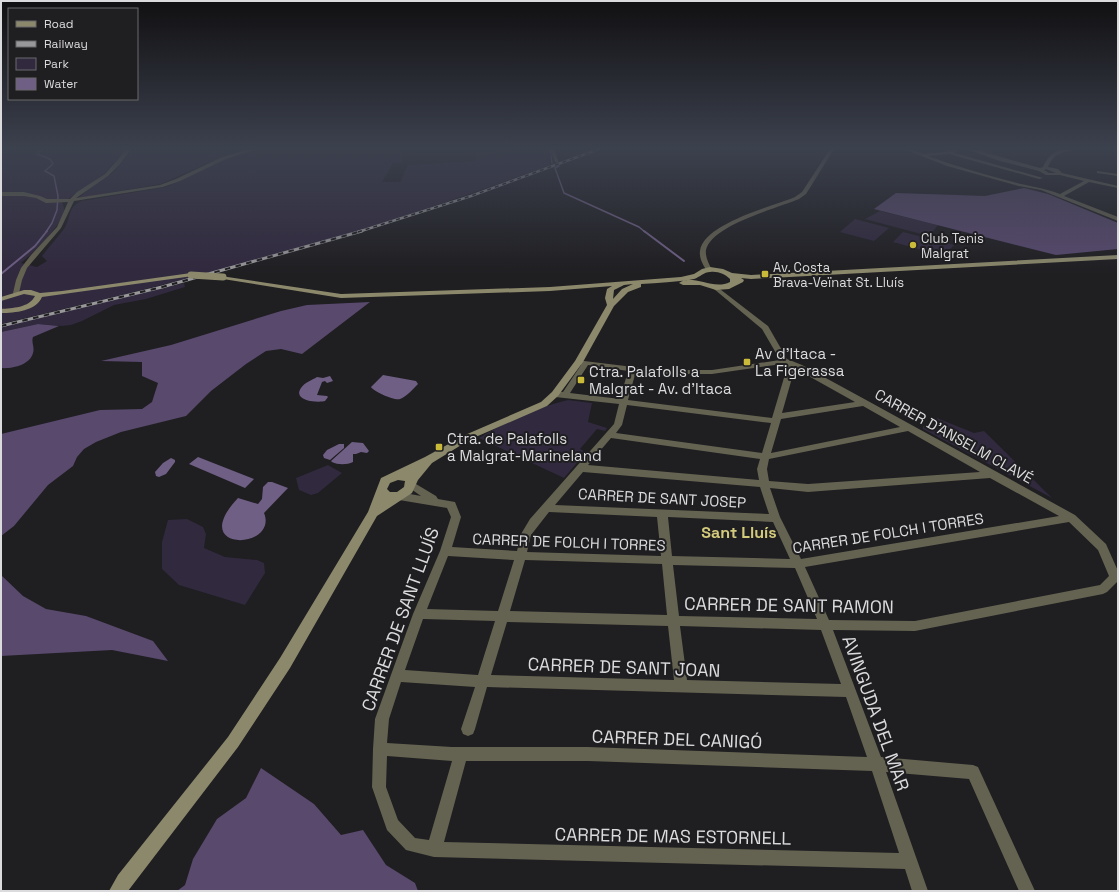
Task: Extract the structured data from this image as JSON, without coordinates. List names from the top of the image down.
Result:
{
  "streets": {
    "street": [
      "CARRER D'ANSELM CLAVÉ",
      "CARRER DE SANT JOSEP",
      "CARRER DE FOLCH I TORRES",
      "CARRER DE SANT RAMON",
      "CARRER DE SANT LLUÍS",
      "CARRER DE SANT JOAN",
      "AVINGUDA DEL MAR",
      "CARRER DEL CANIGÓ",
      "CARRER DE MAS ESTORNELL"
    ]
  },
  "crossings": [
    ["CARRER D'ANSELM CLAVÉ", "CARRER DE FOLCH I TORRES"],
    ["CARRER D'ANSELM CLAVÉ", "CARRER DE SANT RAMON"],
    ["CARRER D'ANSELM CLAVÉ", "AVINGUDA DEL MAR"],
    ["CARRER DE SANT JOSEP", "AVINGUDA DEL MAR"],
    ["CARRER DE FOLCH I TORRES", "CARRER DE SANT LLUÍS"],
    ["CARRER DE FOLCH I TORRES", "AVINGUDA DEL MAR"],
    ["CARRER DE SANT RAMON", "CARRER DE SANT LLUÍS"],
    ["CARRER DE SANT RAMON", "AVINGUDA DEL MAR"],
    ["CARRER DE SANT LLUÍS", "CARRER DE SANT JOAN"],
    ["CARRER DE SANT LLUÍS", "CARRER DEL CANIGÓ"],
    ["CARRER DE SANT LLUÍS", "CARRER DE MAS ESTORNELL"],
    ["CARRER DE SANT JOAN", "AVINGUDA DEL MAR"],
    ["AVINGUDA DEL MAR", "CARRER DEL CANIGÓ"],
    ["AVINGUDA DEL MAR", "CARRER DE MAS ESTORNELL"]
  ],
  "districts": ["Sant Lluís"],
  "places": {
    "other": ["Club Tenis Malgrat"],
    "transit": [
      "Av. Costa Brava-Veïnat St. Lluís",
      "Av d'Itaca - La Figerassa",
      "Ctra. Palafolls a Malgrat - Av. d'Itaca",
      "Ctra. de Palafolls a Malgrat-Marineland"
    ]
  },
  "legend": [
    "Road",
    "Railway",
    "Park",
    "Water"
  ]
}
